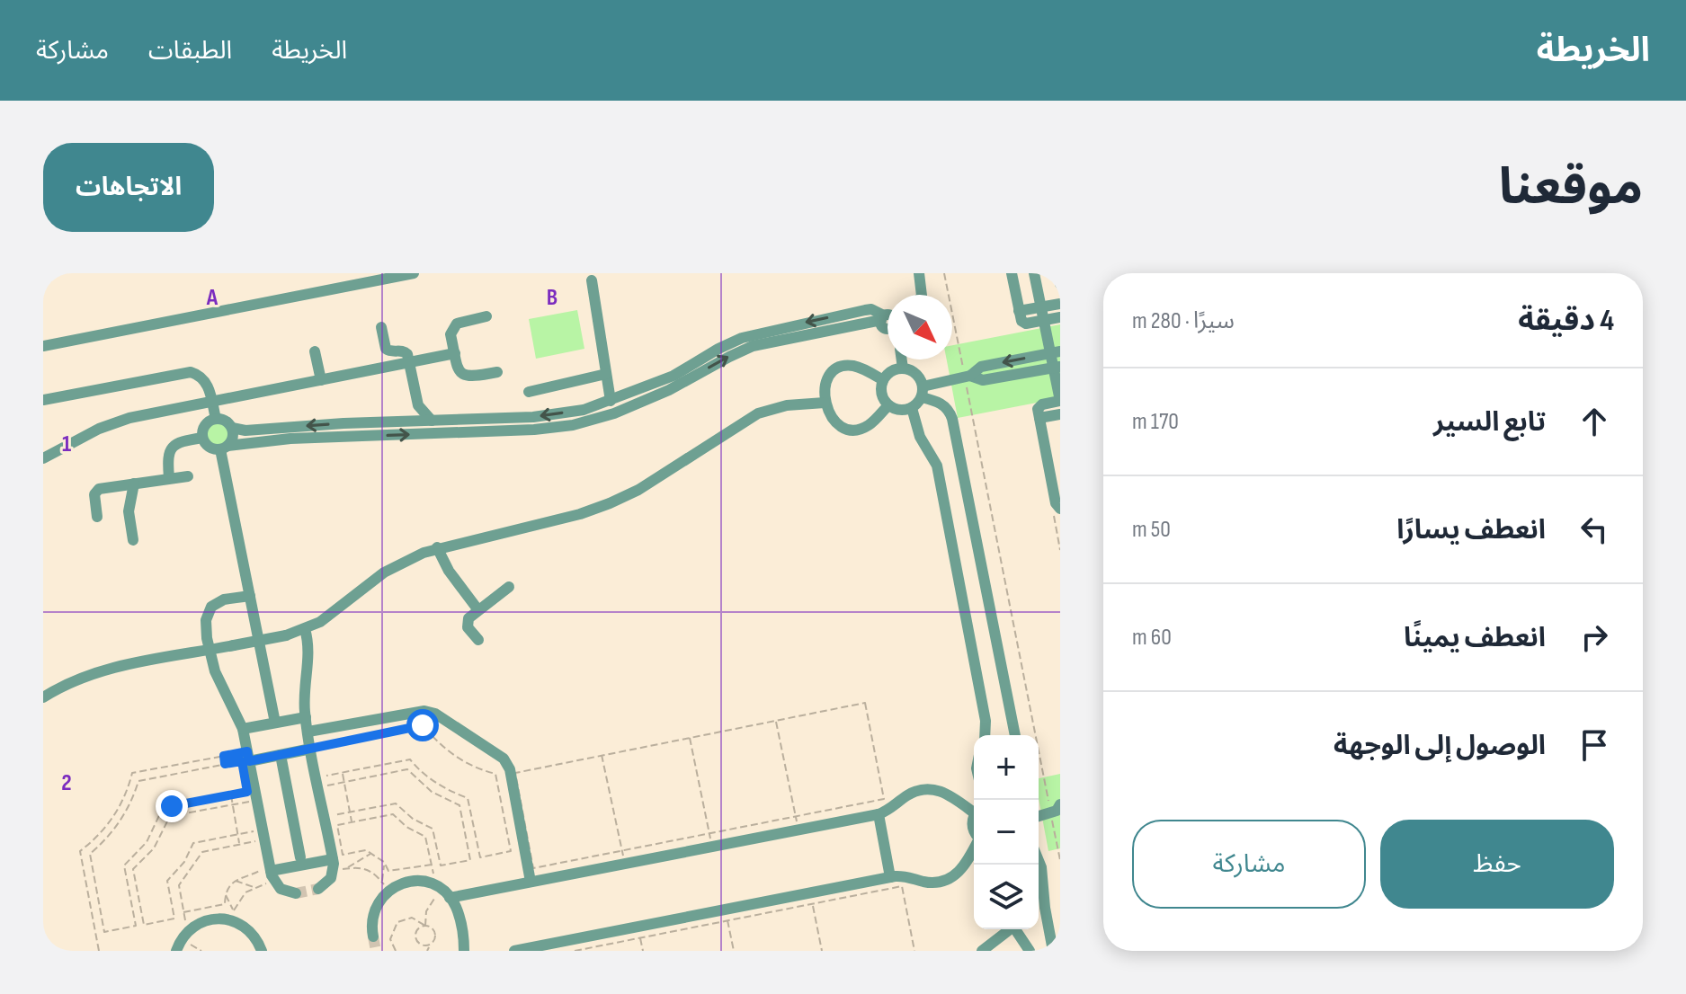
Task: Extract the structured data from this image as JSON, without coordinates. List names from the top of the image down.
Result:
{
  "north": "bottom right",
  "page": {
    "header": "الخريطة",
    "nav": ["الخريطة", "الطبقات", "مشاركة"],
    "title": "موقعنا",
    "buttons": [
      "الاتجاهات",
      ["حفظ", "مشاركة"]
    ],
    "heading": ["4 دقيقة", "سيرًا · 280 m"],
    "list": [
      ["تابع السير", "170 m"],
      ["انعطف يسارًا", "50 m"],
      ["انعطف يمينًا", "60 m"],
      "الوصول إلى الوجهة"
    ],
    "map_buttons": ["+", "−"]
  },
  "grid": {
    "columns": ["A", "B"],
    "rows": ["1", "2"]
  }
}
